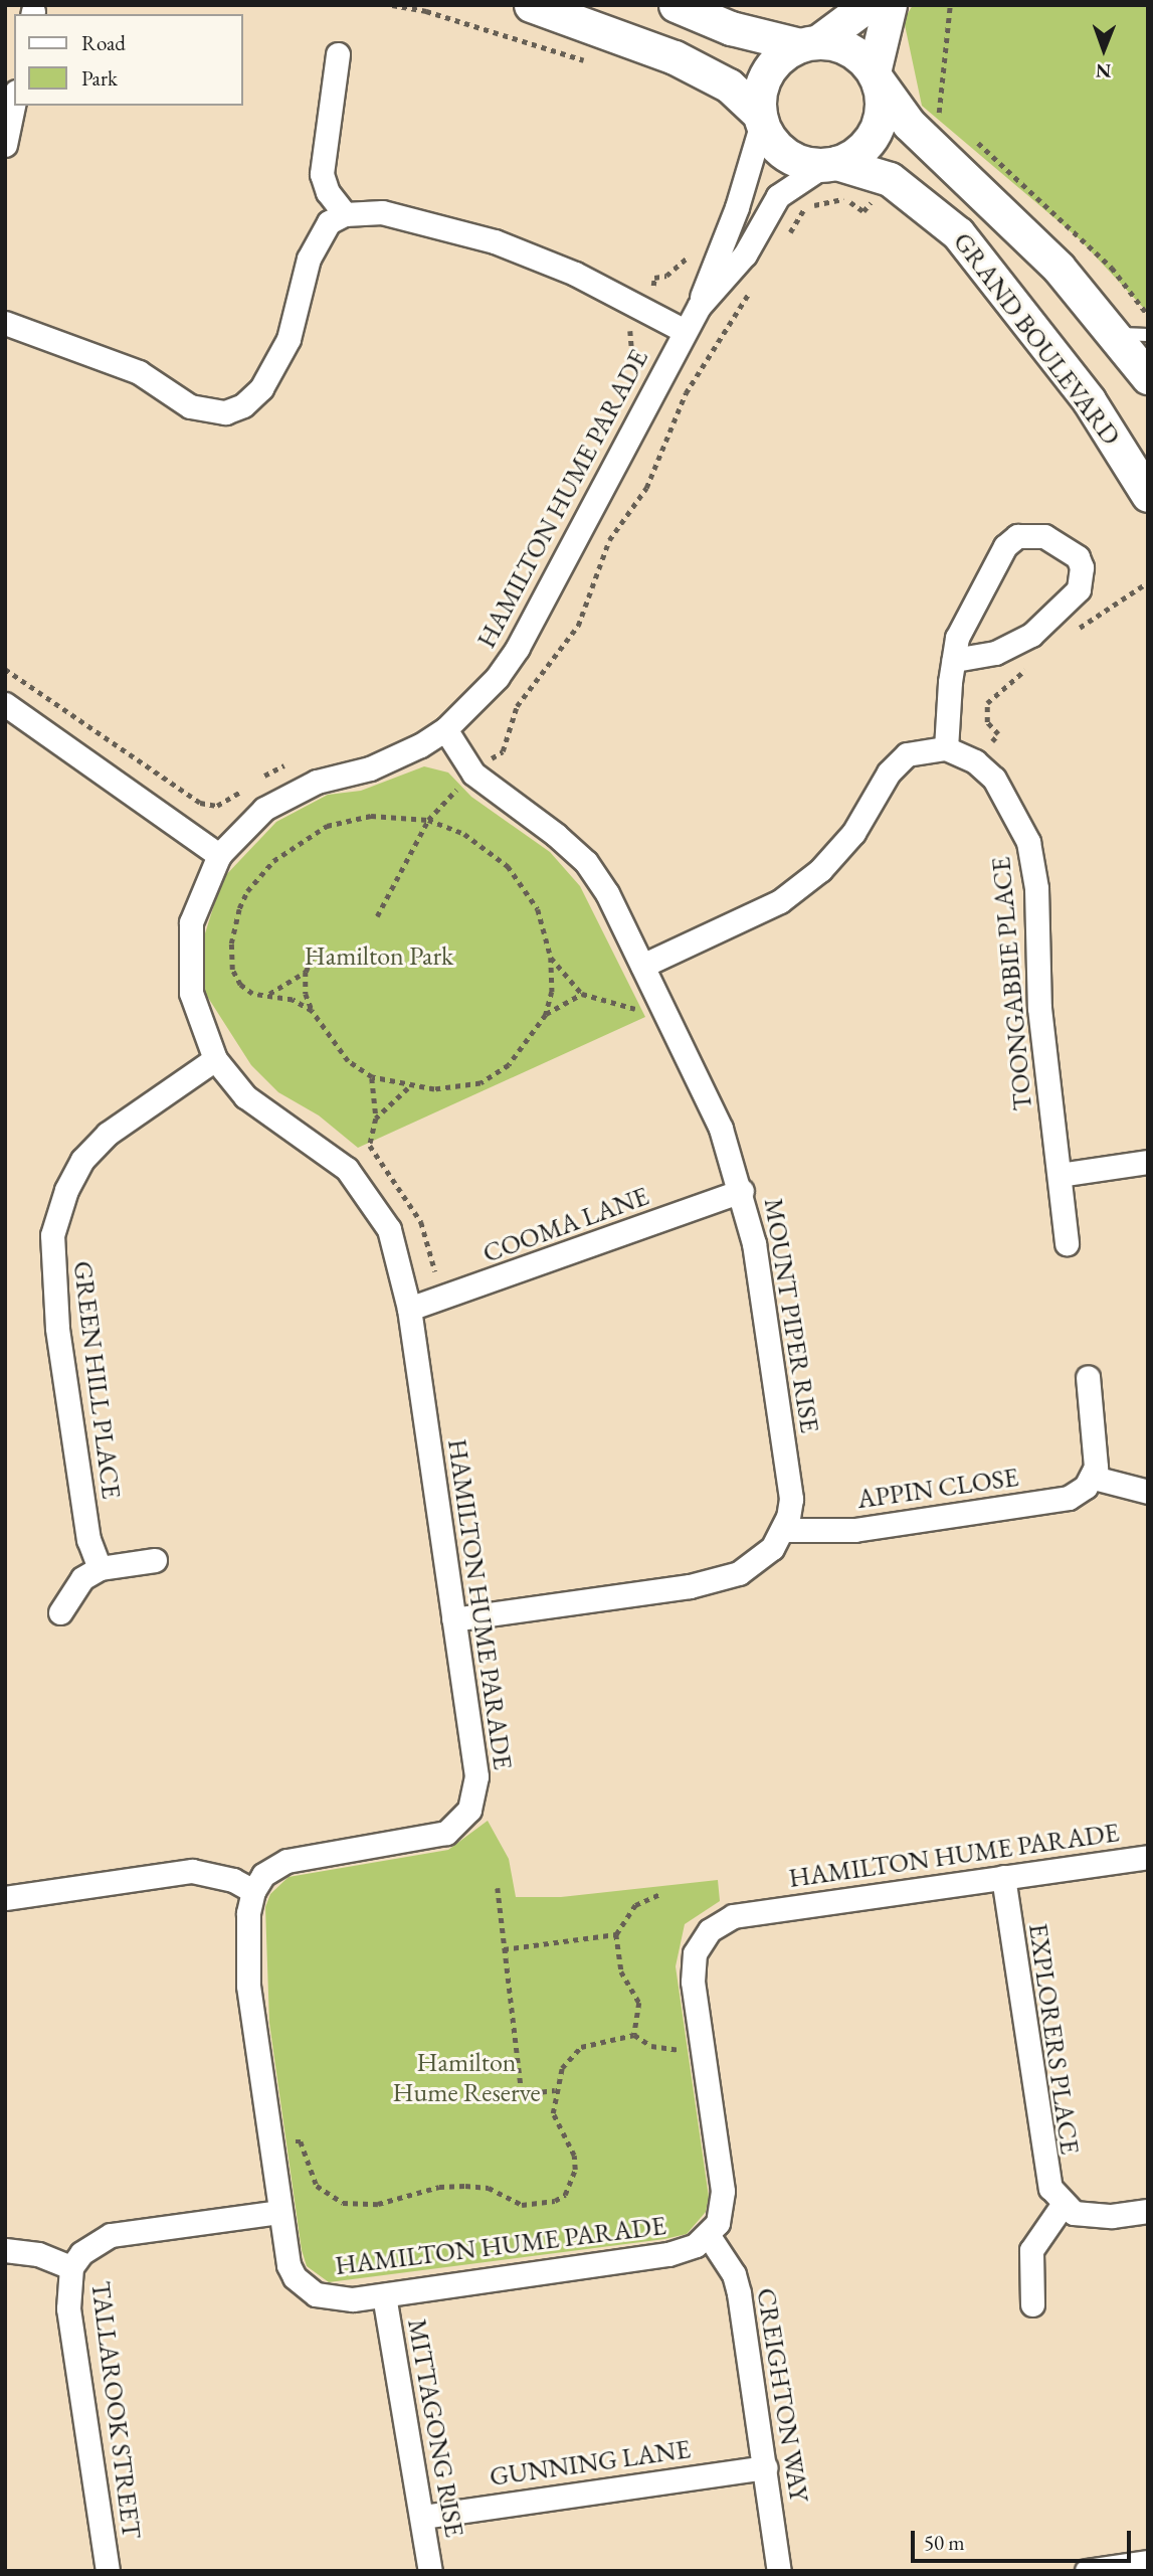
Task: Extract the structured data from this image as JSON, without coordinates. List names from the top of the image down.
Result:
{
  "streets": {
    "street": [
      "GRAND BOULEVARD",
      "HAMILTON HUME PARADE",
      "TOONGABBIE PLACE",
      "COOMA LANE",
      "MOUNT PIPER RISE",
      "GREEN HILL PLACE",
      "APPIN CLOSE",
      "EXPLORERS PLACE",
      "CREIGHTON WAY",
      "TALLAROOK STREET",
      "MITTAGONG RISE",
      "GUNNING LANE"
    ]
  },
  "crossings": [
    ["GRAND BOULEVARD", "HAMILTON HUME PARADE"],
    ["HAMILTON HUME PARADE", "COOMA LANE"],
    ["HAMILTON HUME PARADE", "MOUNT PIPER RISE"],
    ["HAMILTON HUME PARADE", "GREEN HILL PLACE"],
    ["HAMILTON HUME PARADE", "EXPLORERS PLACE"],
    ["HAMILTON HUME PARADE", "CREIGHTON WAY"],
    ["HAMILTON HUME PARADE", "TALLAROOK STREET"],
    ["HAMILTON HUME PARADE", "MITTAGONG RISE"],
    ["COOMA LANE", "MOUNT PIPER RISE"],
    ["MOUNT PIPER RISE", "APPIN CLOSE"],
    ["CREIGHTON WAY", "GUNNING LANE"],
    ["MITTAGONG RISE", "GUNNING LANE"]
  ],
  "parks": ["Hamilton Park", "Hamilton Hume Reserve"],
  "legend": ["Road", "Park"],
  "scale_bar": "50 m",
  "north": "bottom"
}
